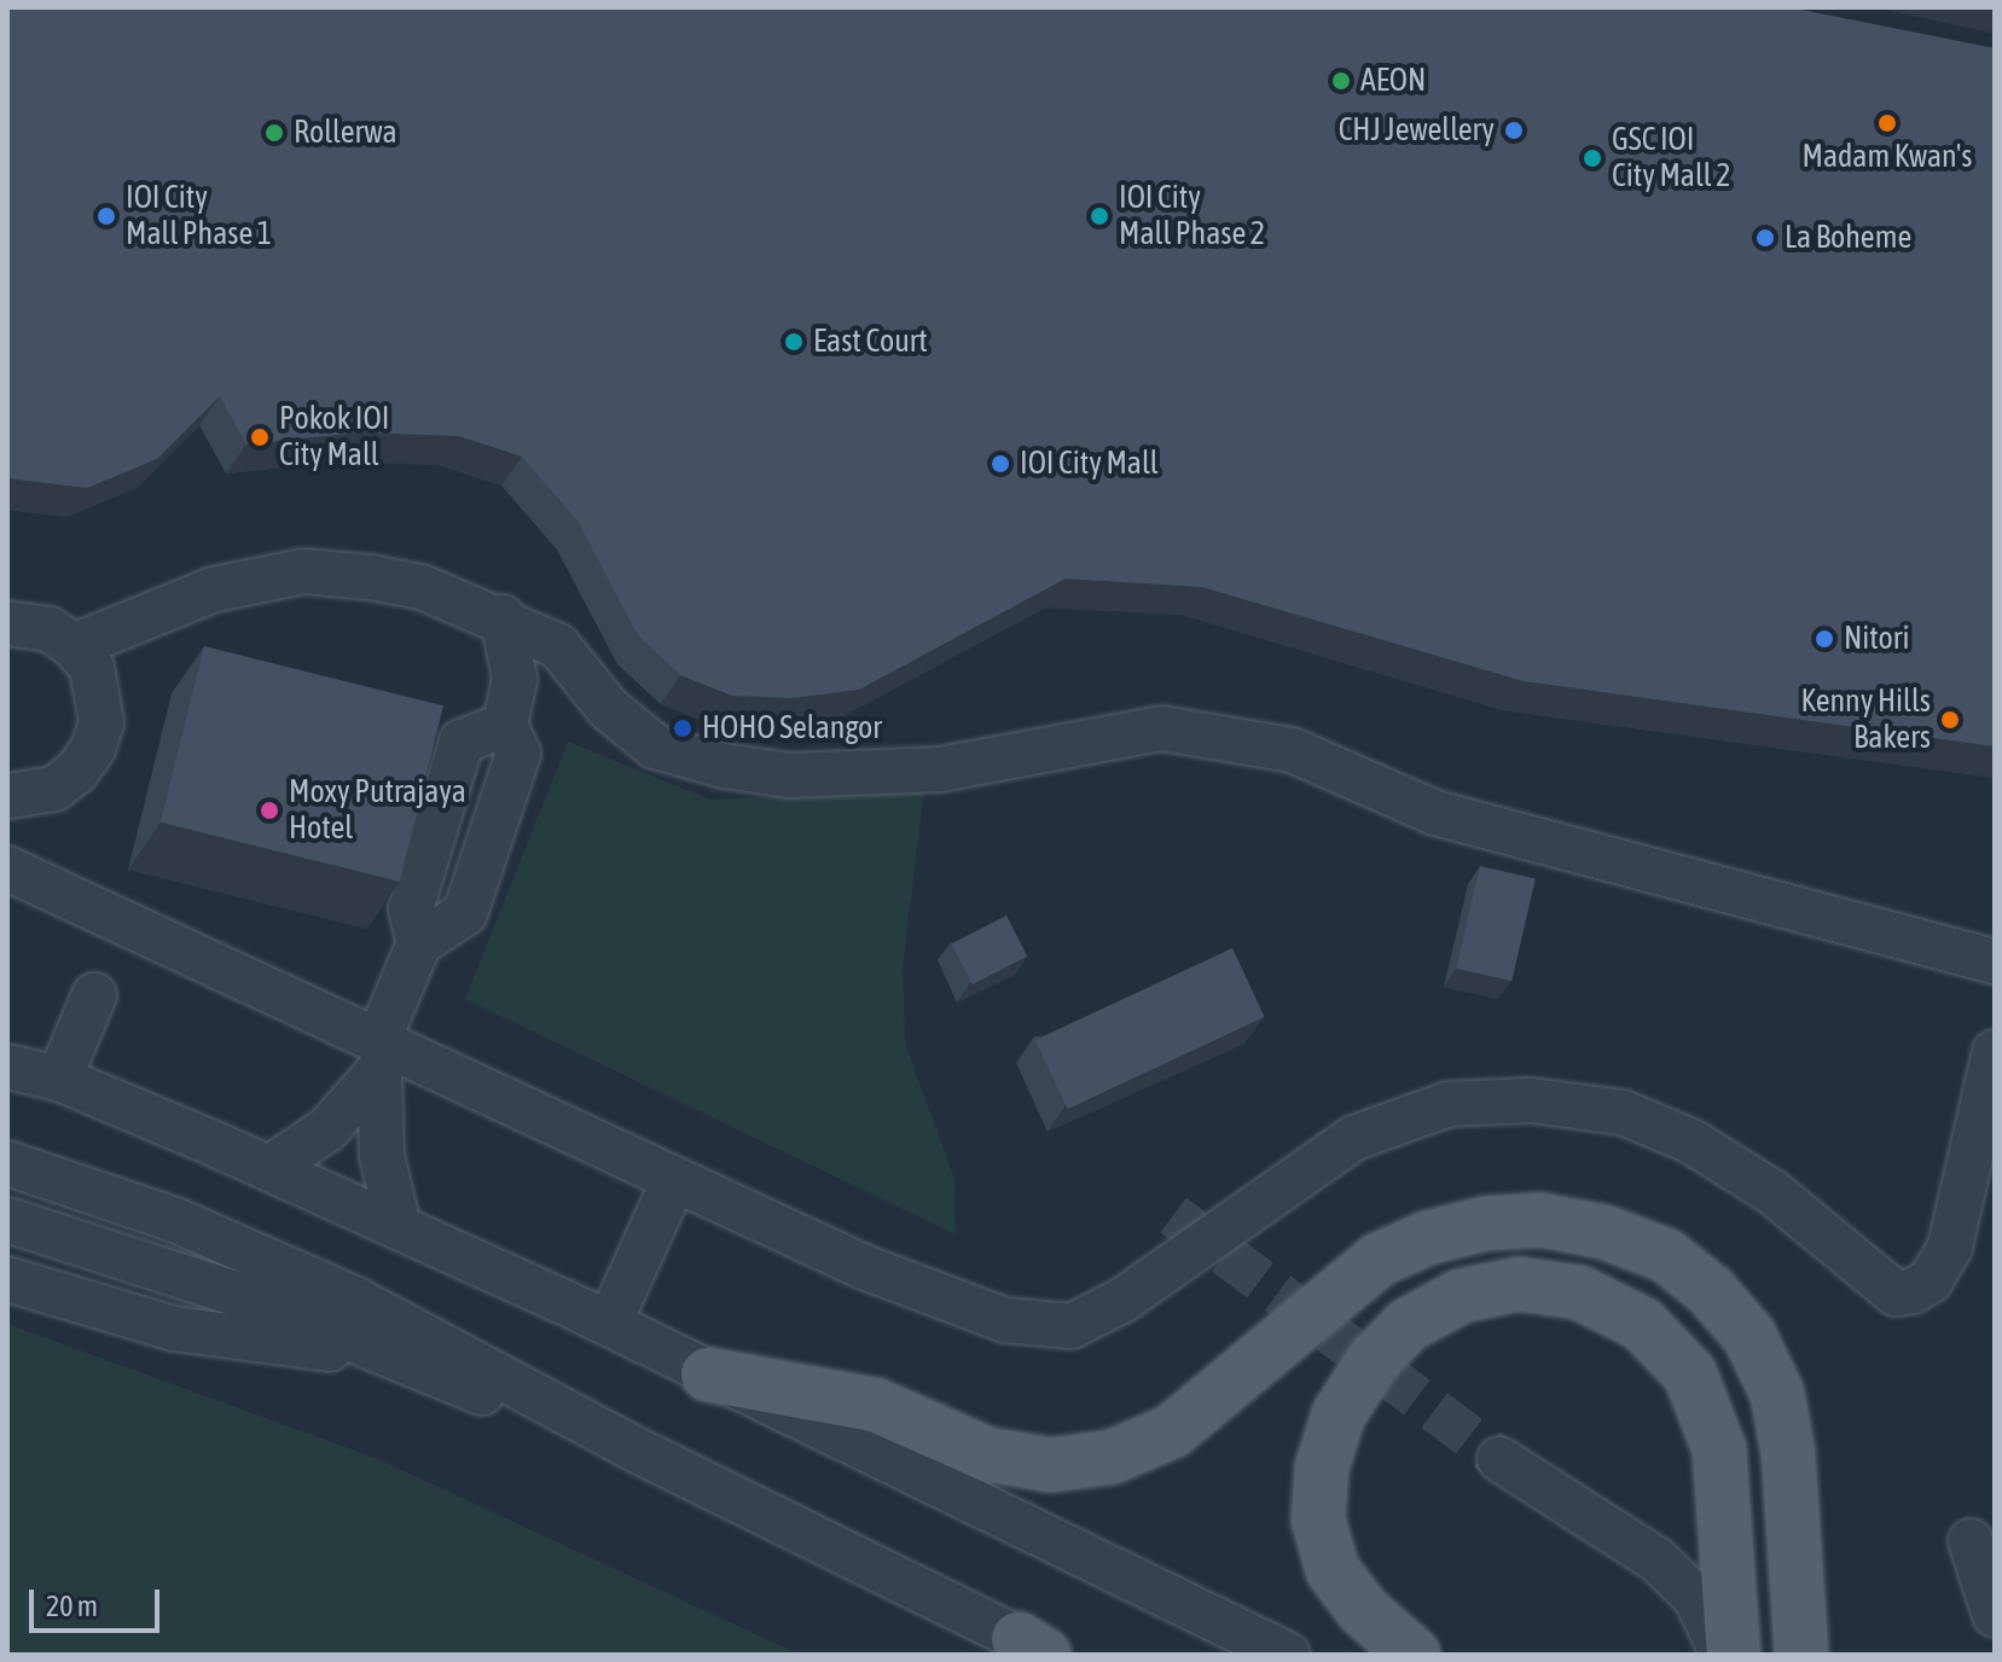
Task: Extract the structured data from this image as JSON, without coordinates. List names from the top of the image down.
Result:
{
  "places": [
    "AEON",
    "Madam Kwan's",
    "CHJ Jewellery",
    "Rollerwa",
    "GSC IOI City Mall 2",
    "IOI City Mall Phase 1",
    "IOI City Mall Phase 2",
    "La Boheme",
    "East Court",
    "Pokok IOI City Mall",
    "IOI City Mall",
    "Nitori",
    "Kenny Hills Bakers",
    "HOHO Selangor",
    "Moxy Putrajaya Hotel"
  ],
  "scale_bar": "20 m"
}
